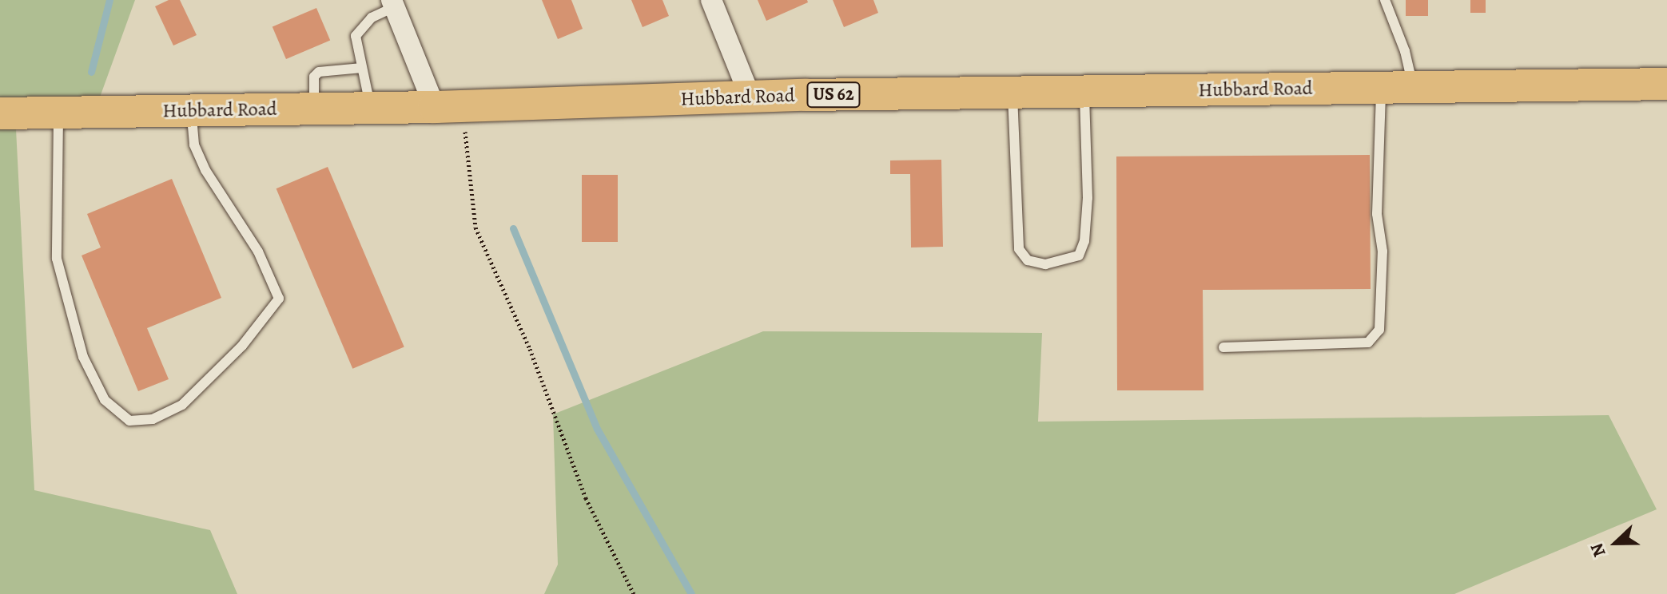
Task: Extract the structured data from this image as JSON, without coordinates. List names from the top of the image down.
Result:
{
  "streets": {
    "main road": ["Hubbard Road", "US 62"]
  },
  "north": "left"
}
